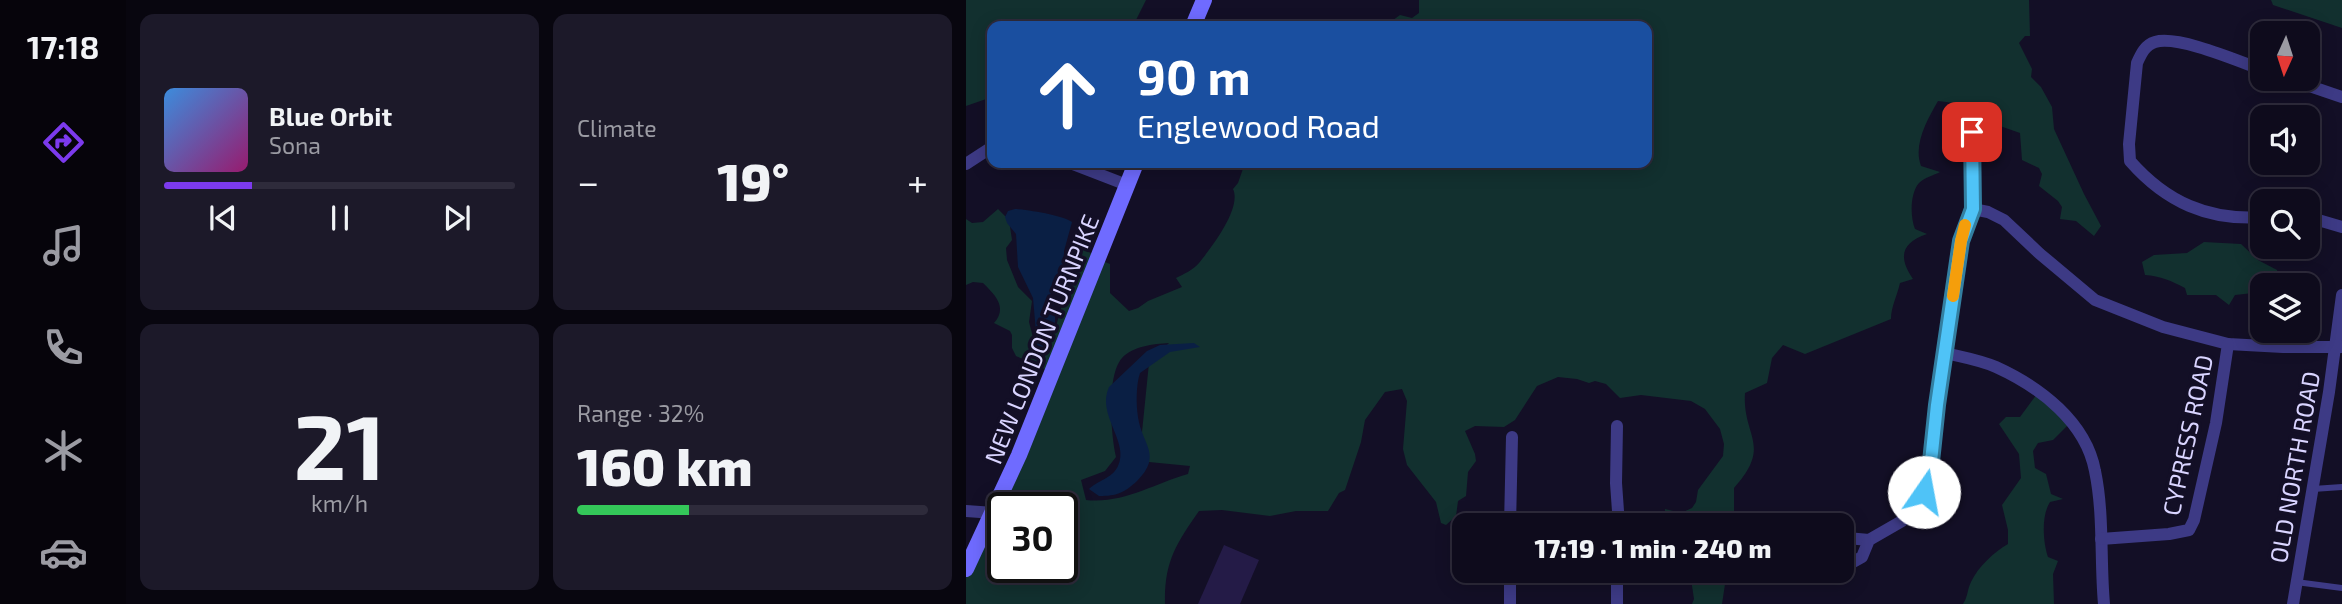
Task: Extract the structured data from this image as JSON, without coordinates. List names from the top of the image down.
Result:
{
  "streets": {
    "main road": ["NEW LONDON TURNPIKE"],
    "street": ["CYPRESS ROAD", "OLD NORTH ROAD"]
  },
  "north": "bottom",
  "page": {
    "tabs": "17:18",
    "tile": [
      "Climate",
      ["21", "km/h"],
      ["Range · 32%", "160 km"]
    ],
    "turn": ["90 m", "Englewood Road"],
    "song": ["Blue Orbit", "Sona"],
    "heat": ["−", "19°", "+"],
    "limit": "30",
    "trip": "17:19 · 1 min · 240 m"
  }
}
